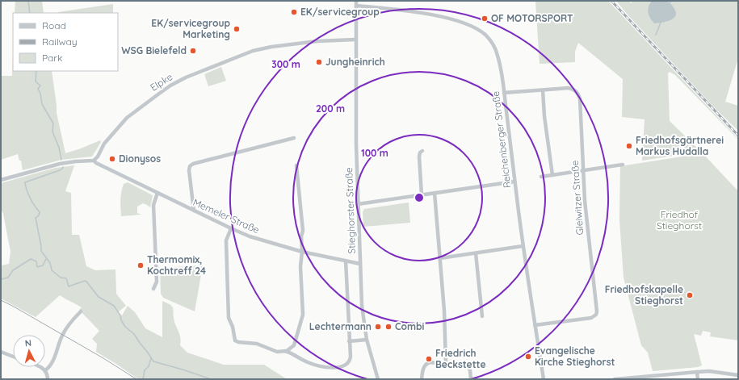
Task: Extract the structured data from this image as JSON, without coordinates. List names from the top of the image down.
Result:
{
  "streets": {
    "street": [
      "Elpke",
      "Reichenberger Straße",
      "Gleiwitzer Straße",
      "Stieghorster Straße",
      "Memeler Straße"
    ]
  },
  "crossings": [
    ["Elpke", "Stieghorster Straße"],
    ["Elpke", "Memeler Straße"],
    ["Reichenberger Straße", "Gleiwitzer Straße"],
    ["Reichenberger Straße", "Stieghorster Straße"],
    ["Stieghorster Straße", "Memeler Straße"]
  ],
  "parks": ["Friedhof Stieghorst"],
  "places": [
    "EK/servicegroup",
    "OF MOTORSPORT",
    "EK/servicegroup Marketing",
    "WSG Bielefeld",
    "Jungheinrich",
    "Friedhofsgärtnerei Markus Hudalla",
    "Dionysos",
    "Thermomix, Kochtreff 24",
    "Friedhofskapelle Stieghorst",
    "Lechtermann",
    "Combi",
    "Evangelische Kirche Stieghorst",
    "Friedrich Beckstette"
  ],
  "legend": ["Road", "Railway", "Park"],
  "north": "top",
  "rings": ["300 m", "200 m", "100 m"]
}
